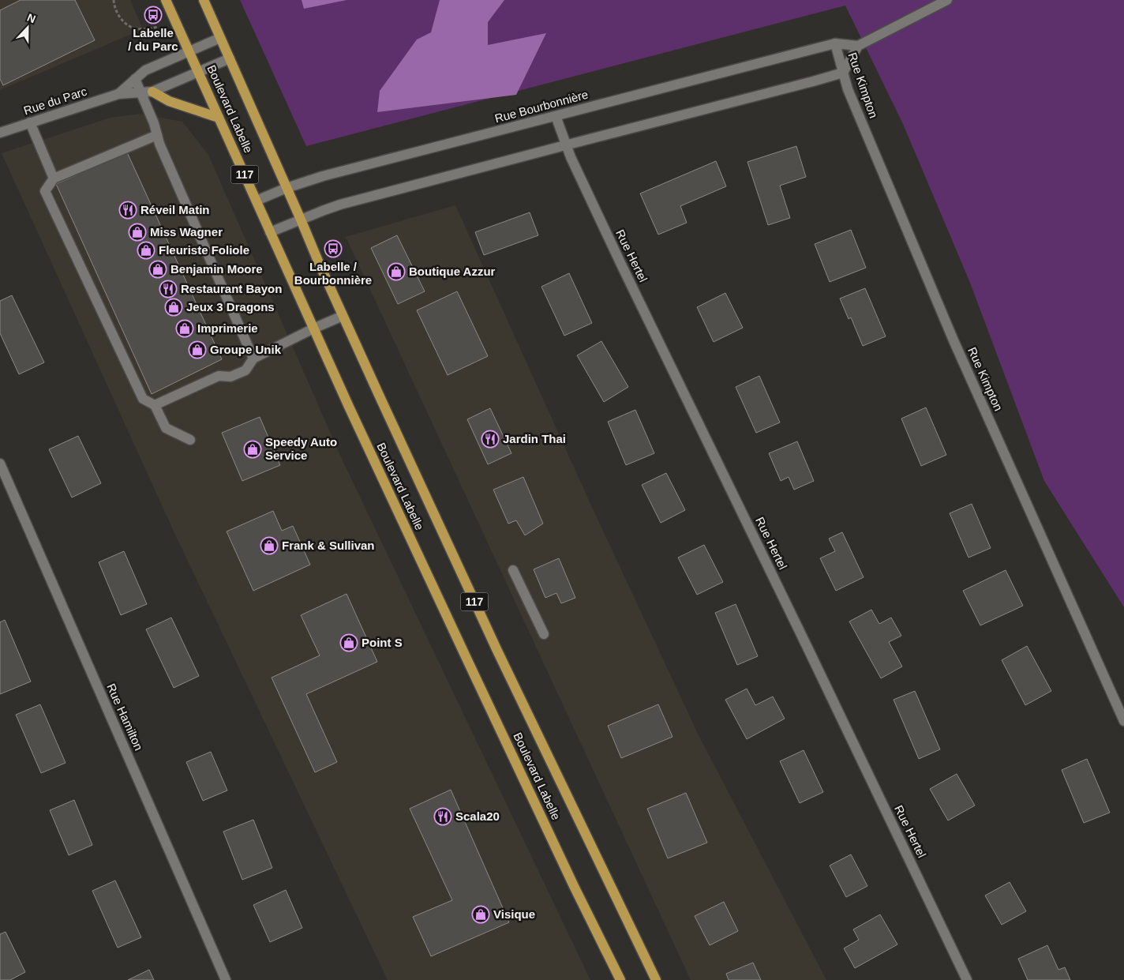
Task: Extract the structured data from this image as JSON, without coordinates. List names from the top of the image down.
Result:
{
  "streets": {
    "main road": ["Boulevard Labelle", "117"],
    "street": [
      "Rue Kimpton",
      "Rue du Parc",
      "Rue Bourbonnière",
      "Rue Hertel",
      "Rue Hamilton"
    ]
  },
  "crossings": [
    ["Rue Kimpton", "Rue Bourbonnière"],
    ["Rue du Parc", "Boulevard Labelle"],
    ["Rue Bourbonnière", "Boulevard Labelle"],
    ["Rue Bourbonnière", "Rue Hertel"]
  ],
  "places": {
    "bus stop": ["Labelle / du Parc", "Labelle / Bourbonnière"],
    "restaurant": [
      "Réveil Matin",
      "Restaurant Bayon",
      "Jardin Thai",
      "Scala20"
    ],
    "shop": [
      "Miss Wagner",
      "Fleuriste Foliole",
      "Benjamin Moore",
      "Boutique Azzur",
      "Jeux 3 Dragons",
      "Imprimerie",
      "Groupe Unik",
      "Speedy Auto Service",
      "Frank & Sullivan",
      "Point S",
      "Visique"
    ]
  },
  "north": "top"
}
